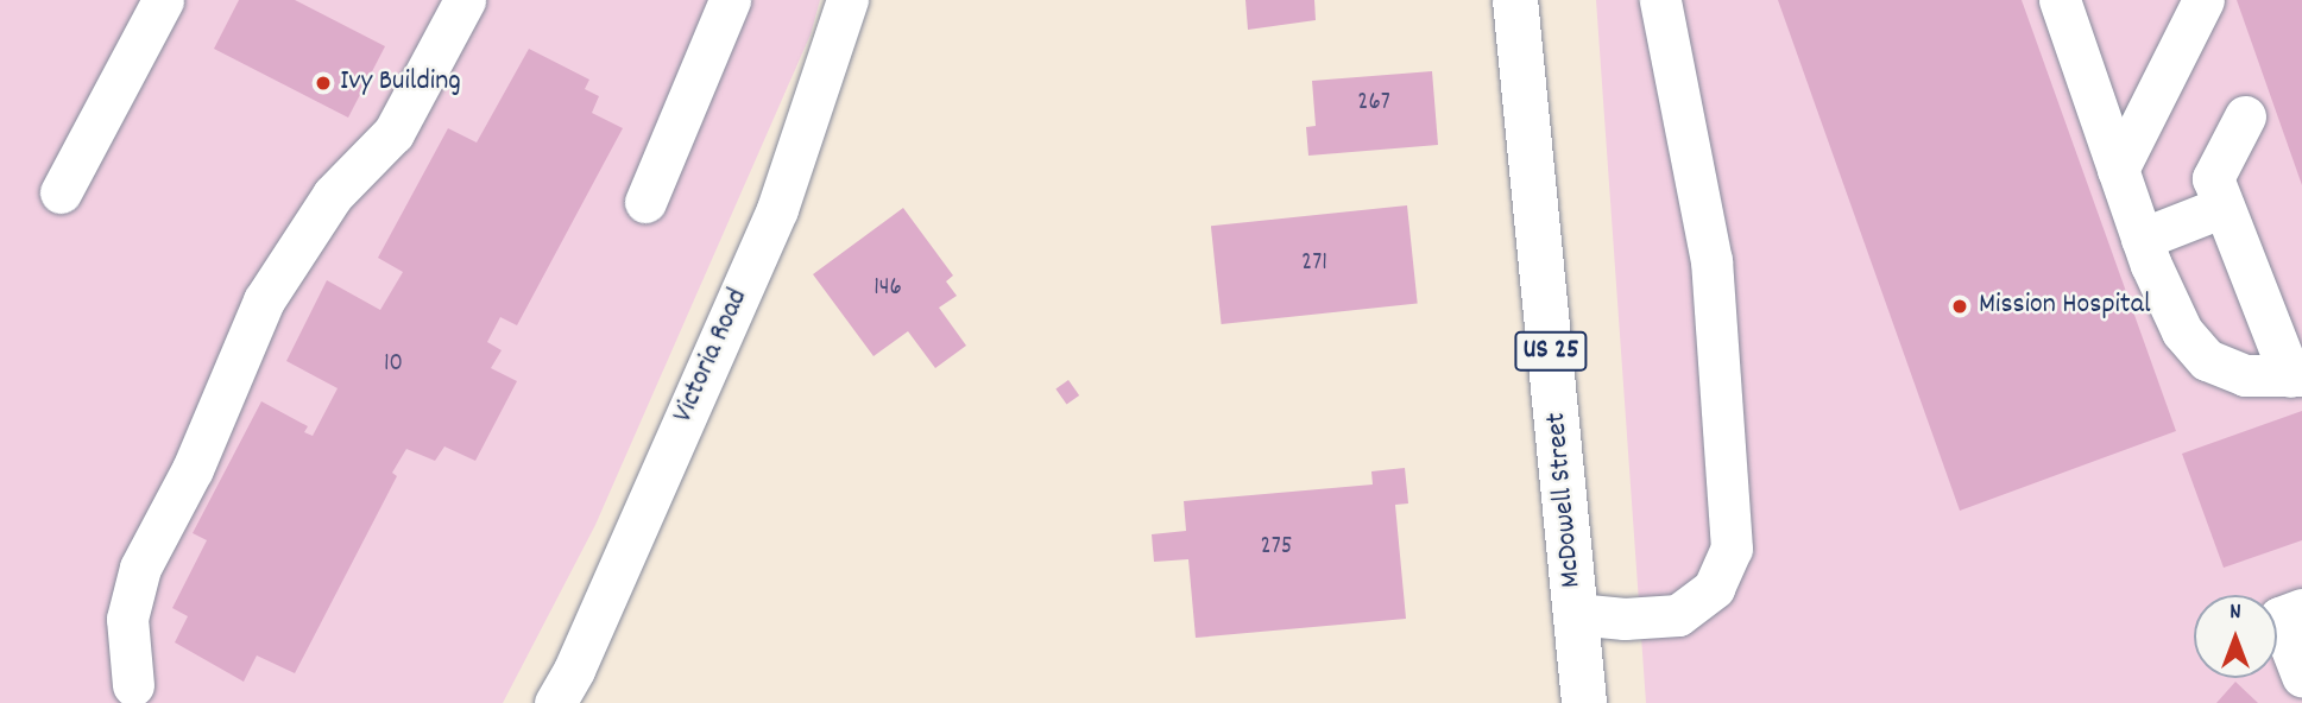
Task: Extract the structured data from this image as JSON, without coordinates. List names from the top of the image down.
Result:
{
  "streets": {
    "main road": ["US 25", "McDowell Street"],
    "street": ["Victoria Road"]
  },
  "places": ["Ivy Building", "Mission Hospital"],
  "house_numbers": [
    "267",
    "271",
    "146",
    "10",
    "275"
  ],
  "north": "top"
}
